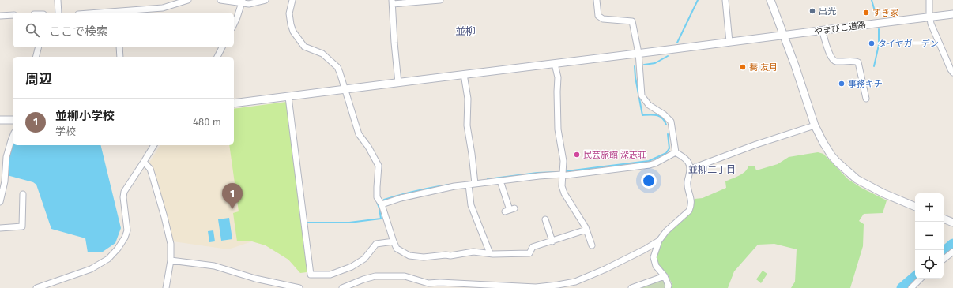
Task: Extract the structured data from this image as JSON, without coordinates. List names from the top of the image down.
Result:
{
  "streets": {
    "street": ["やまびこ道路"]
  },
  "districts": ["並柳", "並柳二丁目"],
  "places": [
    "出光",
    "すき家",
    "タイヤガーデン",
    "蕎 友月",
    "事務キチ",
    "民芸旅館 深志荘"
  ],
  "page": {
    "search": "ここで検索",
    "heading": "周辺",
    "list": [
      {
        "mark": "1",
        "name": "並柳小学校",
        "note": "学校",
        "value": "480 m"
      }
    ],
    "pins": "1",
    "map_buttons": ["+", "−"]
  }
}
